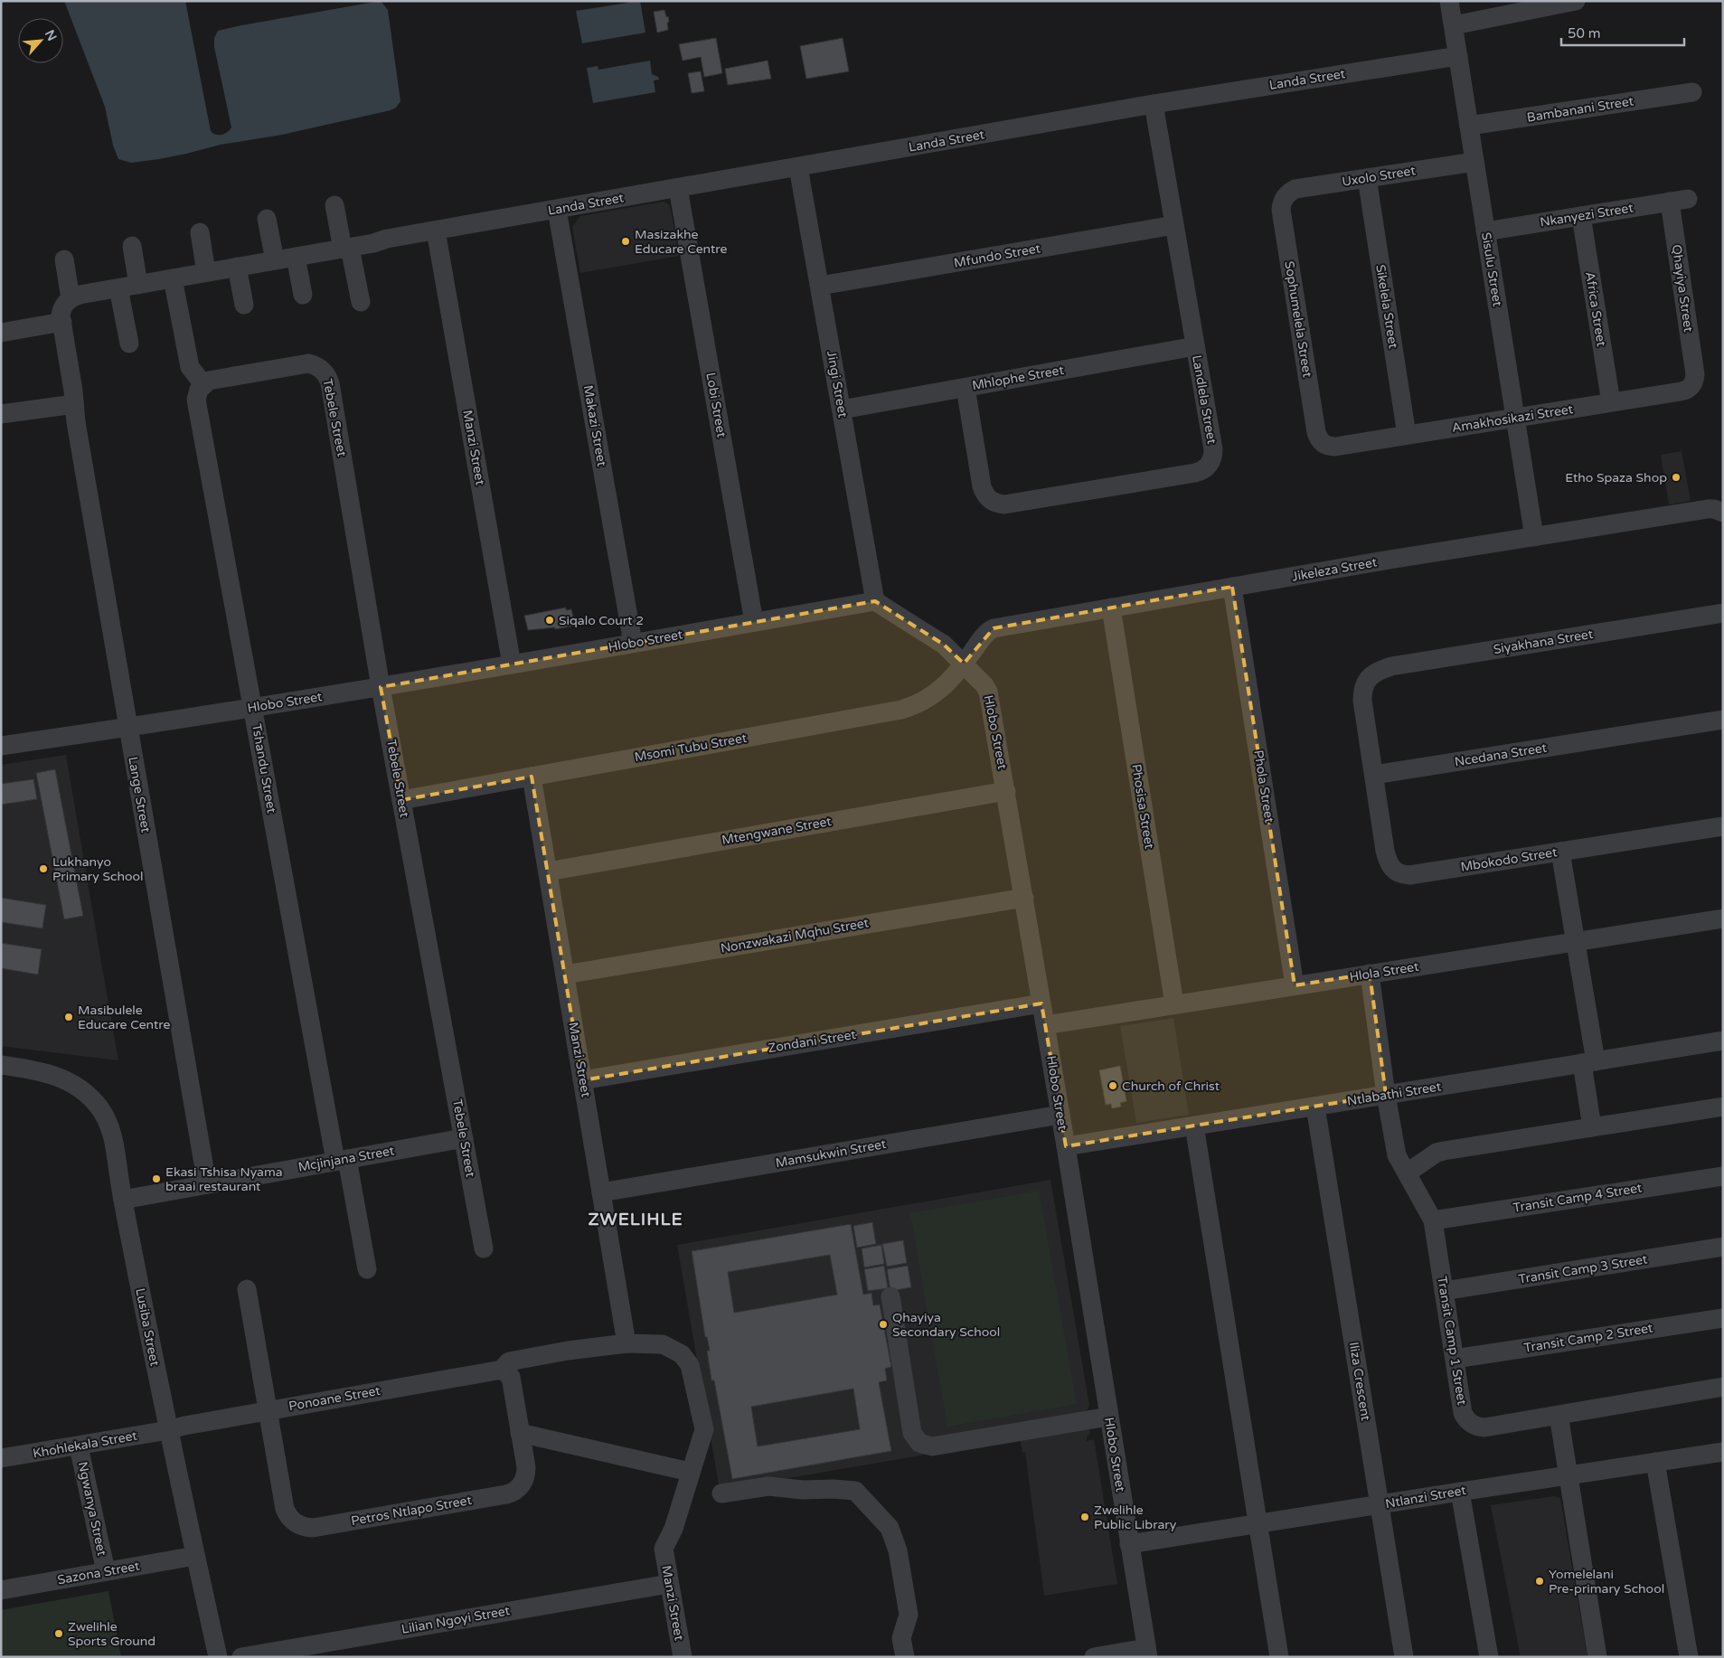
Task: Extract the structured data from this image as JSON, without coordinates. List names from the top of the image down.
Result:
{
  "streets": {
    "street": [
      "Landa Street",
      "Bambanani Street",
      "Uxolo Street",
      "Nkanyezi Street",
      "Mfundo Street",
      "Sisulu Street",
      "Qhayiya Street",
      "Sikelela Street",
      "Africa Street",
      "Sophumelela Street",
      "Mhlophe Street",
      "Jingi Street",
      "Landlela Street",
      "Lobi Street",
      "Tebele Street",
      "Amakhosikazi Street",
      "Makazi Street",
      "Manzi Street",
      "Jikeleza Street",
      "Hlobo Street",
      "Siyakhana Street",
      "Msomi Tubu Street",
      "Ncedana Street",
      "Tshandu Street",
      "Phola Street",
      "Lange Street",
      "Phosisa Street",
      "Mtengwane Street",
      "Mbokodo Street",
      "Nonzwakazi Mqhu Street",
      "Hlola Street",
      "Zondani Street",
      "Ntlabathi Street",
      "Mamsukwin Street",
      "Mcjinjana Street",
      "Transit Camp 4 Street",
      "Transit Camp 3 Street",
      "Lusiba Street",
      "Transit Camp 2 Street",
      "Transit Camp 1 Street",
      "Iliza Crescent",
      "Ponoane Street",
      "Khohlekala Street",
      "Ntlanzi Street",
      "Ngwanya Street",
      "Petros Ntlapo Street",
      "Sazona Street",
      "Lilian Ngoyi Street"
    ]
  },
  "crossings": [
    ["Landa Street", "Sisulu Street"],
    ["Landa Street", "Jingi Street"],
    ["Landa Street", "Landlela Street"],
    ["Landa Street", "Lobi Street"],
    ["Landa Street", "Makazi Street"],
    ["Landa Street", "Manzi Street"],
    ["Bambanani Street", "Sisulu Street"],
    ["Uxolo Street", "Sisulu Street"],
    ["Uxolo Street", "Sikelela Street"],
    ["Uxolo Street", "Sophumelela Street"],
    ["Nkanyezi Street", "Sisulu Street"],
    ["Nkanyezi Street", "Qhayiya Street"],
    ["Nkanyezi Street", "Africa Street"],
    ["Mfundo Street", "Jingi Street"],
    ["Mfundo Street", "Landlela Street"],
    ["Sisulu Street", "Amakhosikazi Street"],
    ["Sisulu Street", "Jikeleza Street"],
    ["Qhayiya Street", "Amakhosikazi Street"],
    ["Sikelela Street", "Amakhosikazi Street"],
    ["Africa Street", "Amakhosikazi Street"],
    ["Sophumelela Street", "Amakhosikazi Street"],
    ["Mhlophe Street", "Jingi Street"],
    ["Mhlophe Street", "Landlela Street"],
    ["Jingi Street", "Hlobo Street"],
    ["Lobi Street", "Hlobo Street"],
    ["Tebele Street", "Hlobo Street"],
    ["Tebele Street", "Msomi Tubu Street"],
    ["Tebele Street", "Tshandu Street"],
    ["Tebele Street", "Mcjinjana Street"],
    ["Makazi Street", "Hlobo Street"],
    ["Manzi Street", "Hlobo Street"],
    ["Manzi Street", "Msomi Tubu Street"],
    ["Manzi Street", "Mtengwane Street"],
    ["Manzi Street", "Nonzwakazi Mqhu Street"],
    ["Manzi Street", "Zondani Street"],
    ["Manzi Street", "Mamsukwin Street"],
    ["Manzi Street", "Ponoane Street"],
    ["Manzi Street", "Lilian Ngoyi Street"],
    ["Jikeleza Street", "Hlobo Street"],
    ["Jikeleza Street", "Msomi Tubu Street"],
    ["Jikeleza Street", "Phola Street"],
    ["Jikeleza Street", "Phosisa Street"],
    ["Hlobo Street", "Msomi Tubu Street"],
    ["Hlobo Street", "Tshandu Street"],
    ["Hlobo Street", "Lange Street"],
    ["Hlobo Street", "Mtengwane Street"],
    ["Hlobo Street", "Nonzwakazi Mqhu Street"],
    ["Hlobo Street", "Hlola Street"],
    ["Hlobo Street", "Zondani Street"],
    ["Hlobo Street", "Ntlabathi Street"],
    ["Hlobo Street", "Mamsukwin Street"],
    ["Hlobo Street", "Ntlanzi Street"],
    ["Siyakhana Street", "Ncedana Street"],
    ["Siyakhana Street", "Mbokodo Street"],
    ["Ncedana Street", "Mbokodo Street"],
    ["Tshandu Street", "Mcjinjana Street"],
    ["Phola Street", "Hlola Street"],
    ["Lange Street", "Mcjinjana Street"],
    ["Phosisa Street", "Hlola Street"],
    ["Hlola Street", "Transit Camp 1 Street"],
    ["Ntlabathi Street", "Transit Camp 1 Street"],
    ["Ntlabathi Street", "Iliza Crescent"],
    ["Mcjinjana Street", "Lusiba Street"],
    ["Transit Camp 4 Street", "Transit Camp 1 Street"],
    ["Transit Camp 3 Street", "Transit Camp 1 Street"],
    ["Lusiba Street", "Ponoane Street"],
    ["Lusiba Street", "Khohlekala Street"],
    ["Lusiba Street", "Sazona Street"],
    ["Transit Camp 2 Street", "Transit Camp 1 Street"],
    ["Iliza Crescent", "Ntlanzi Street"],
    ["Ponoane Street", "Khohlekala Street"],
    ["Ponoane Street", "Petros Ntlapo Street"],
    ["Khohlekala Street", "Ngwanya Street"],
    ["Ngwanya Street", "Sazona Street"]
  ],
  "districts": ["ZWELIHLE"],
  "places": [
    "Masizakhe Educare Centre",
    "Etho Spaza Shop",
    "Siqalo Court 2",
    "Lukhanyo Primary School",
    "Masibulele Educare Centre",
    "Church of Christ",
    "Ekasi Tshisa Nyama braai restaurant",
    "Qhayiya Secondary School",
    "Zwelihle Public Library",
    "Yomelelani Pre-primary School",
    "Zwelihle Sports Ground"
  ],
  "scale_bar": "50 m",
  "north": "top right"
}
